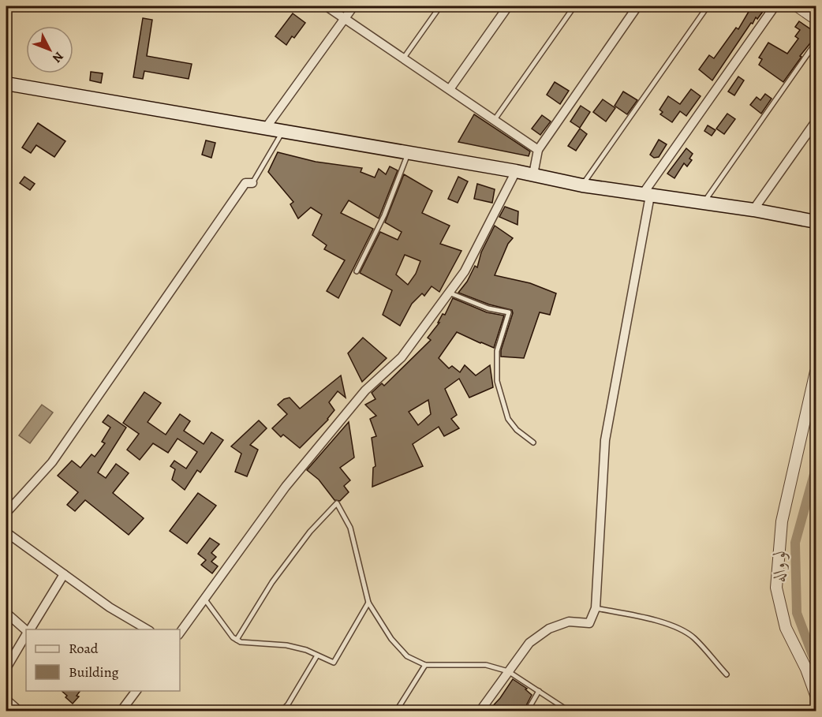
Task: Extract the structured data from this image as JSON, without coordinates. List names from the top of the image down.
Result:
{
  "water": ["لو واله"],
  "legend": ["Road", "Building"],
  "north": "bottom right"
}
